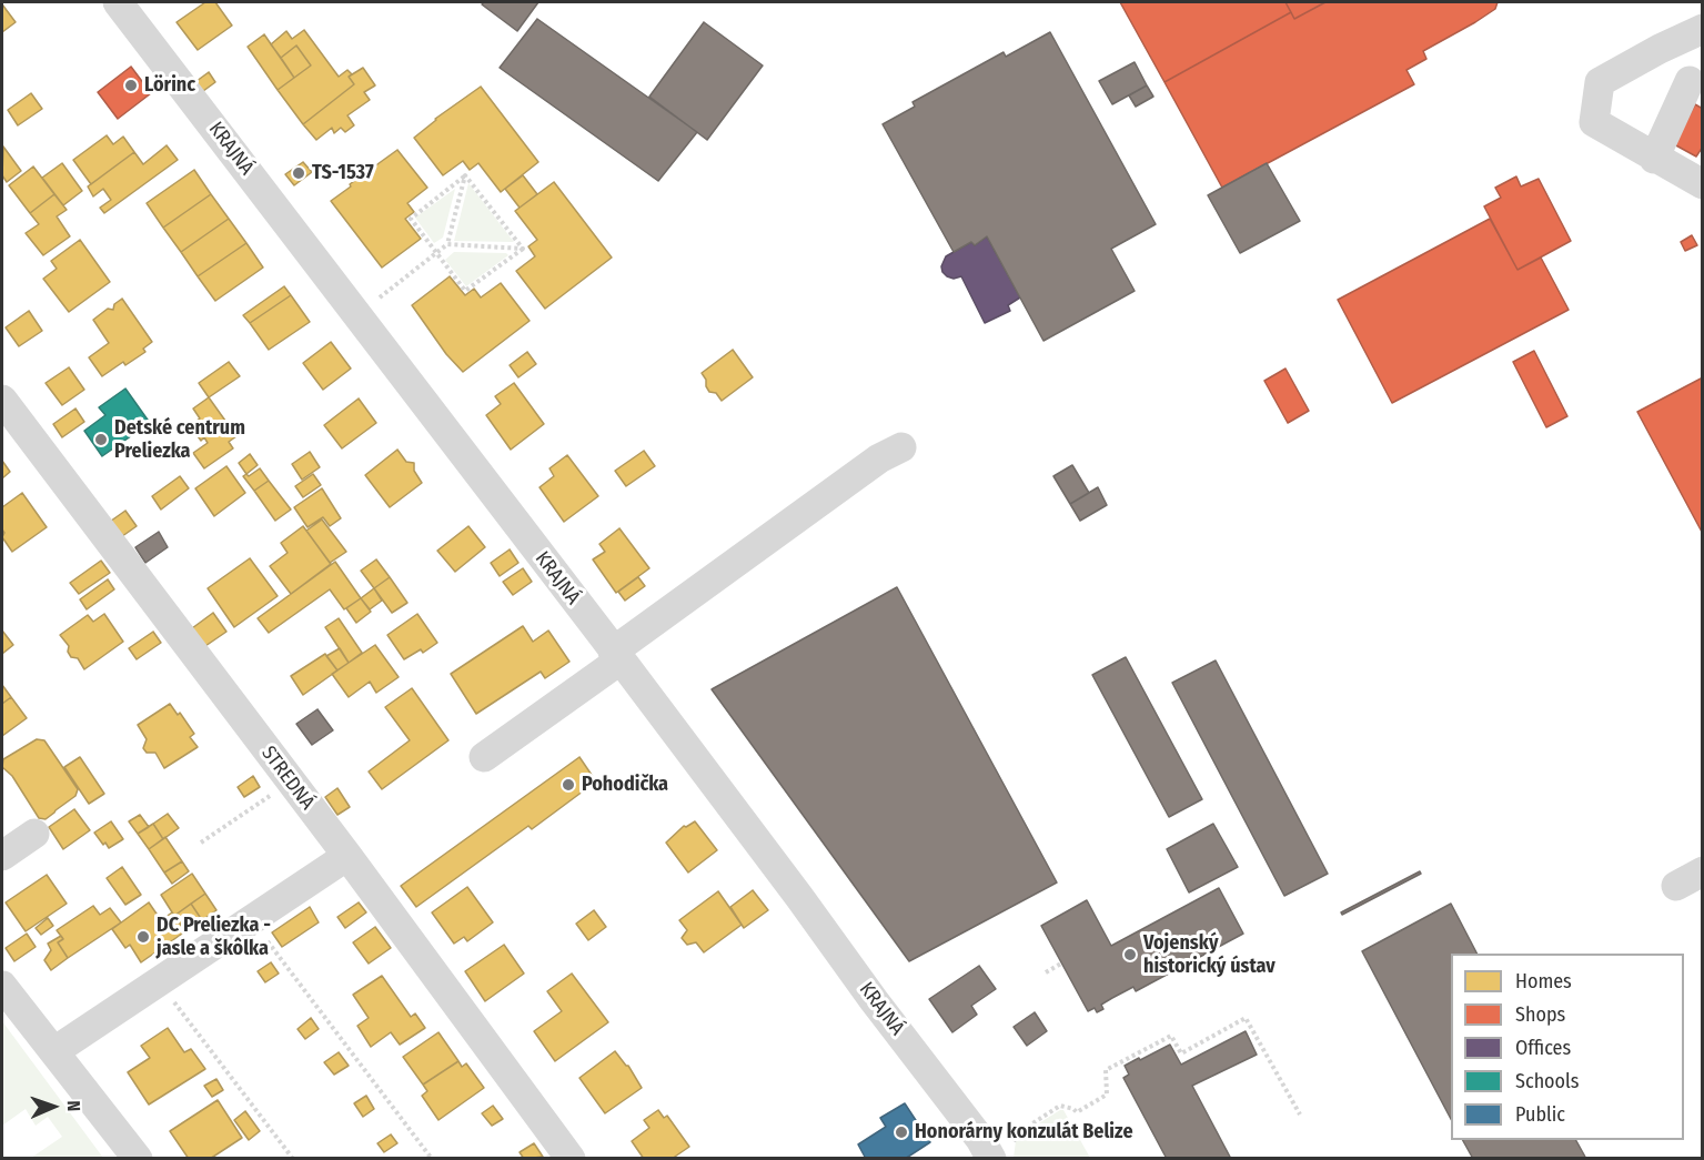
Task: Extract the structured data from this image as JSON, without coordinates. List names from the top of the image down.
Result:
{
  "streets": {
    "street": ["KRAJNÁ", "STREDNÁ"]
  },
  "places": [
    "Lörinc",
    "TS-1537",
    "Detské centrum Preliezka",
    "Pohodička",
    "DC Preliezka - jasle a škôlka",
    "Vojenský historický ústav",
    "Honorárny konzulát Belize"
  ],
  "legend": [
    "Homes",
    "Shops",
    "Offices",
    "Schools",
    "Public"
  ],
  "north": "right"
}
